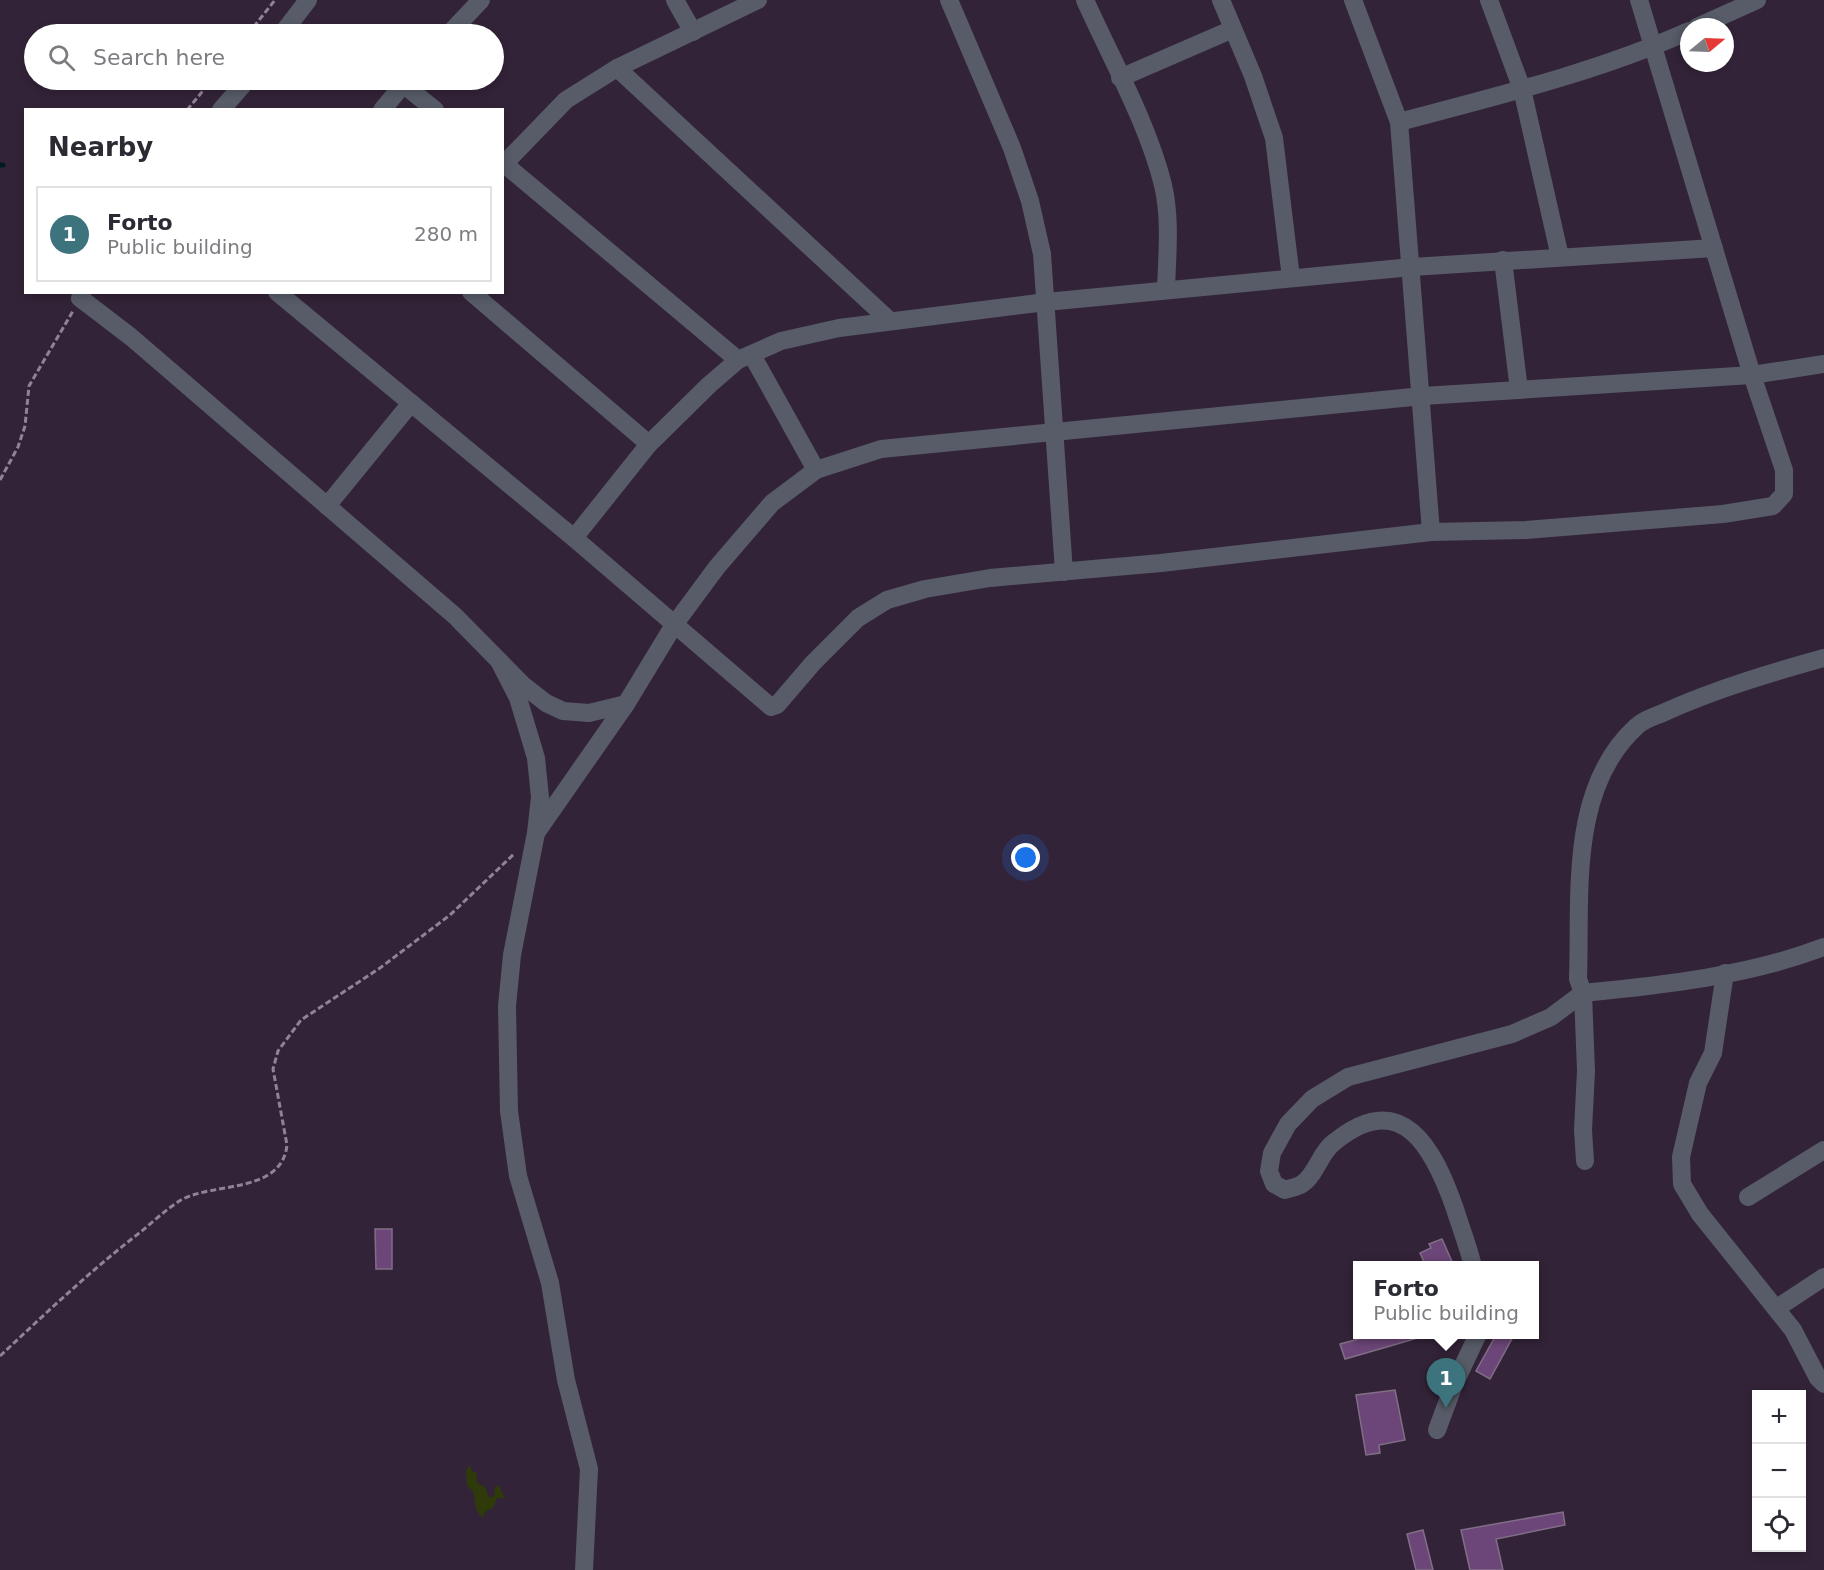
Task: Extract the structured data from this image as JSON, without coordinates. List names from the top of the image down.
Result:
{
  "north": "right",
  "page": {
    "search": "Search here",
    "heading": "Nearby",
    "list": [
      {
        "mark": "1",
        "name": "Forto",
        "note": "Public building",
        "value": "280 m"
      }
    ],
    "popup": ["Forto", "Public building"],
    "pins": "1",
    "map_buttons": ["+", "−"]
  }
}
